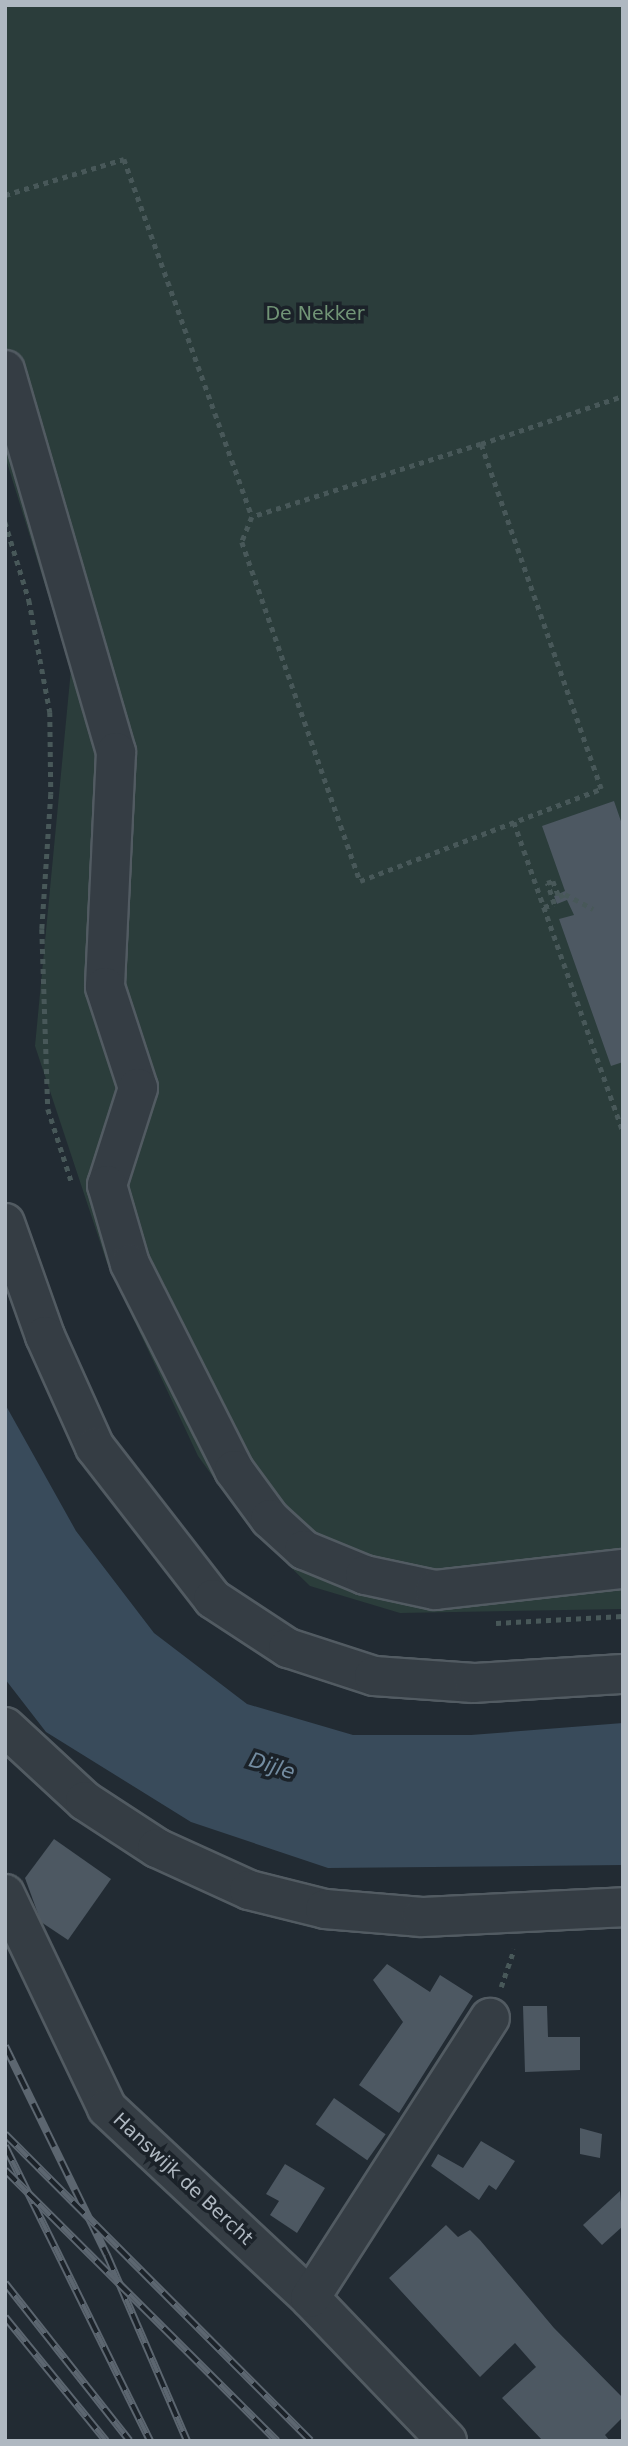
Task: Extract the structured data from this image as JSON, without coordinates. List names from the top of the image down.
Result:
{
  "streets": {
    "street": ["Hanswijk de Bercht"]
  },
  "water": ["Dijle"],
  "parks": ["De Nekker"]
}
